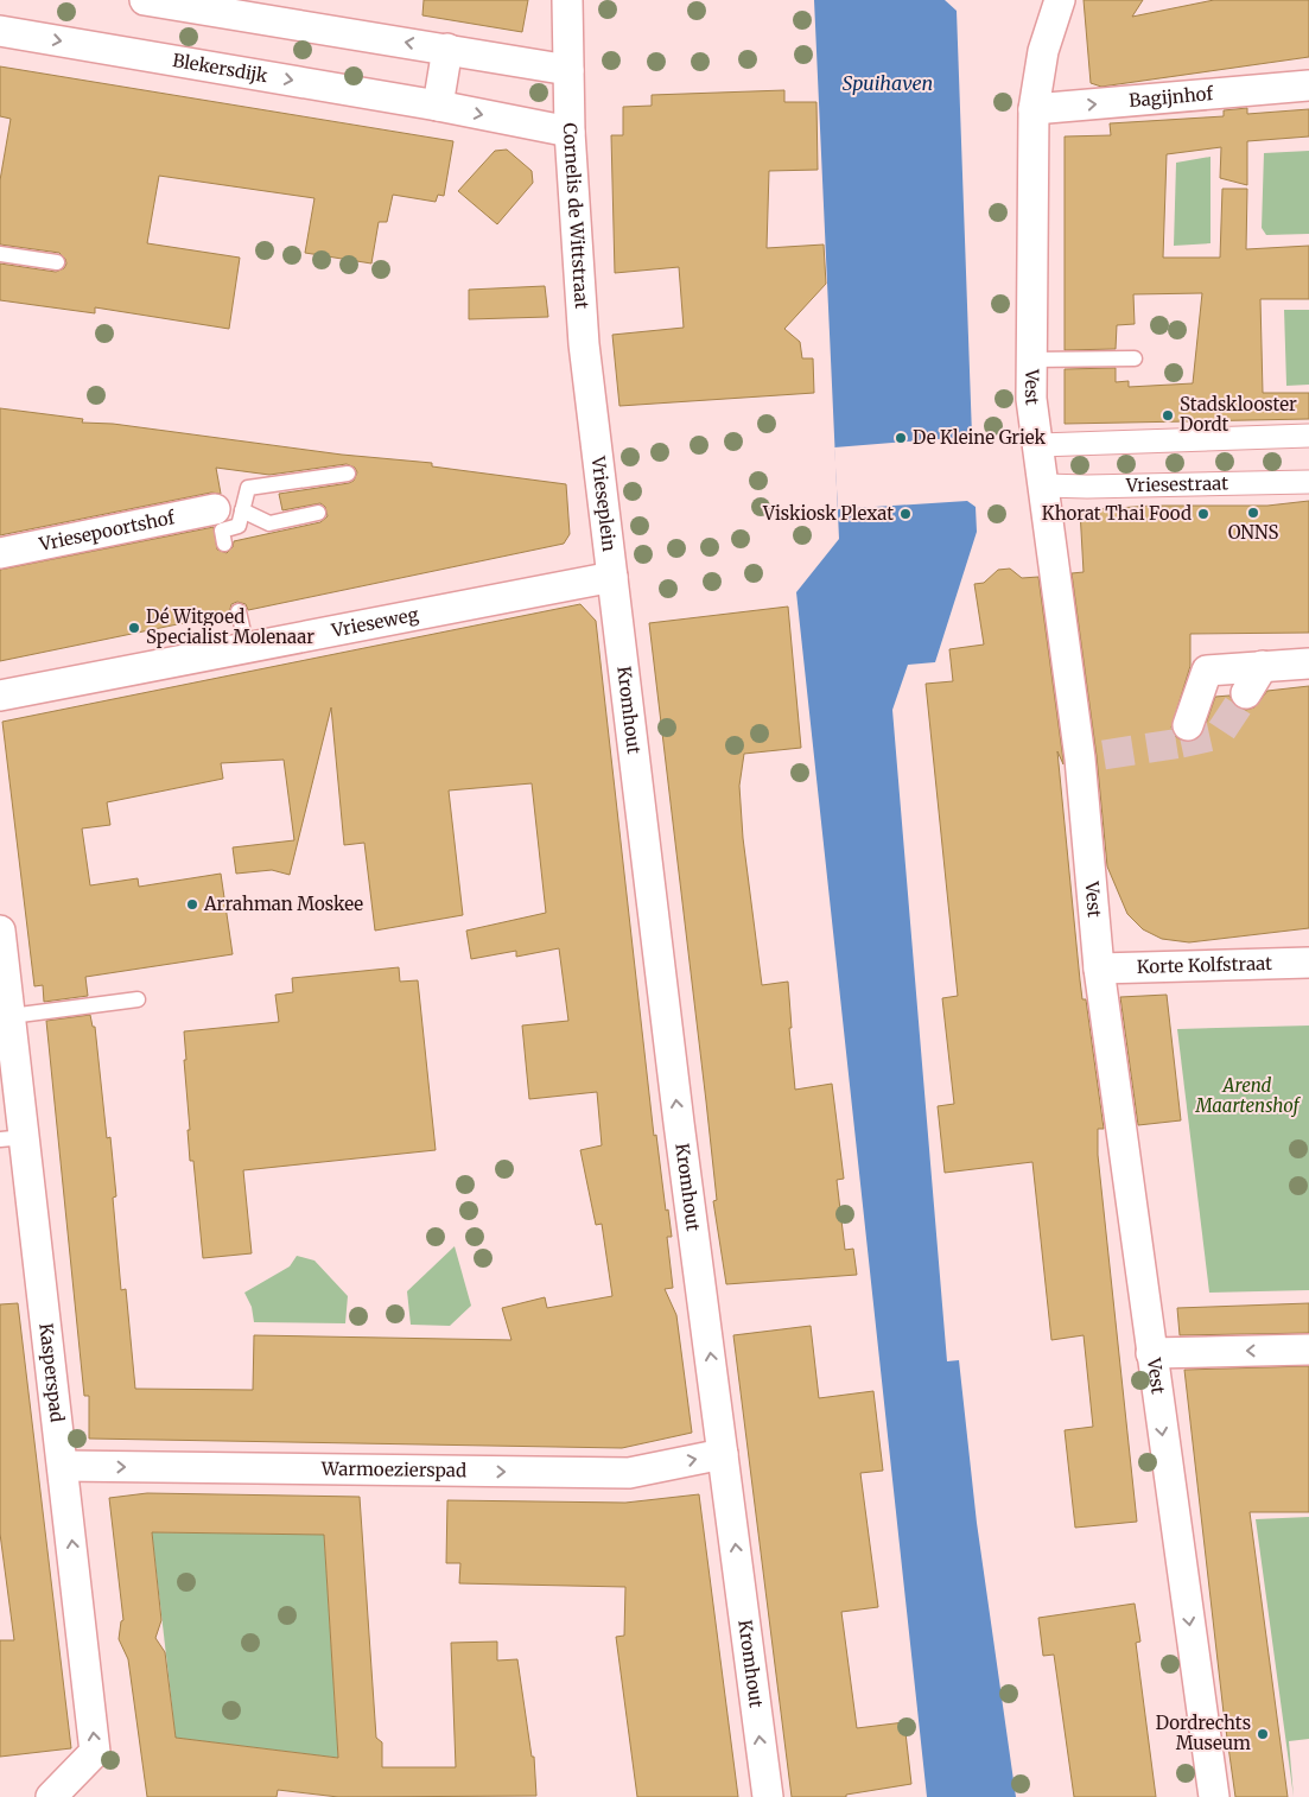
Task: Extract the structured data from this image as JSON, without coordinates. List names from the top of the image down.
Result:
{
  "streets": {
    "street": [
      "Blekersdijk",
      "Bagijnhof",
      "Cornelis de Wittstraat",
      "Vest",
      "Vriesestraat",
      "Vrieseplein",
      "Vriesepoortshof",
      "Vrieseweg",
      "Kromhout",
      "Korte Kolfstraat",
      "Kasperspad",
      "Warmoezierspad"
    ]
  },
  "crossings": [
    ["Blekersdijk", "Cornelis de Wittstraat"],
    ["Bagijnhof", "Vest"],
    ["Cornelis de Wittstraat", "Vrieseplein"],
    ["Vest", "Vriesestraat"],
    ["Vest", "Korte Kolfstraat"],
    ["Vrieseplein", "Vrieseweg"],
    ["Vrieseplein", "Kromhout"],
    ["Vrieseweg", "Kromhout"],
    ["Kromhout", "Warmoezierspad"],
    ["Kasperspad", "Warmoezierspad"]
  ],
  "one_way": [
    "Bagijnhof",
    "Kromhout",
    "Kasperspad",
    "Warmoezierspad"
  ],
  "water": ["Spuihaven"],
  "parks": ["Arend Maartenshof"],
  "places": [
    "Stadsklooster Dordt",
    "De Kleine Griek",
    "ONNS",
    "Viskiosk Plexat",
    "Khorat Thai Food",
    "Dé Witgoed Specialist Molenaar",
    "Arrahman Moskee",
    "Dordrechts Museum"
  ]
}
